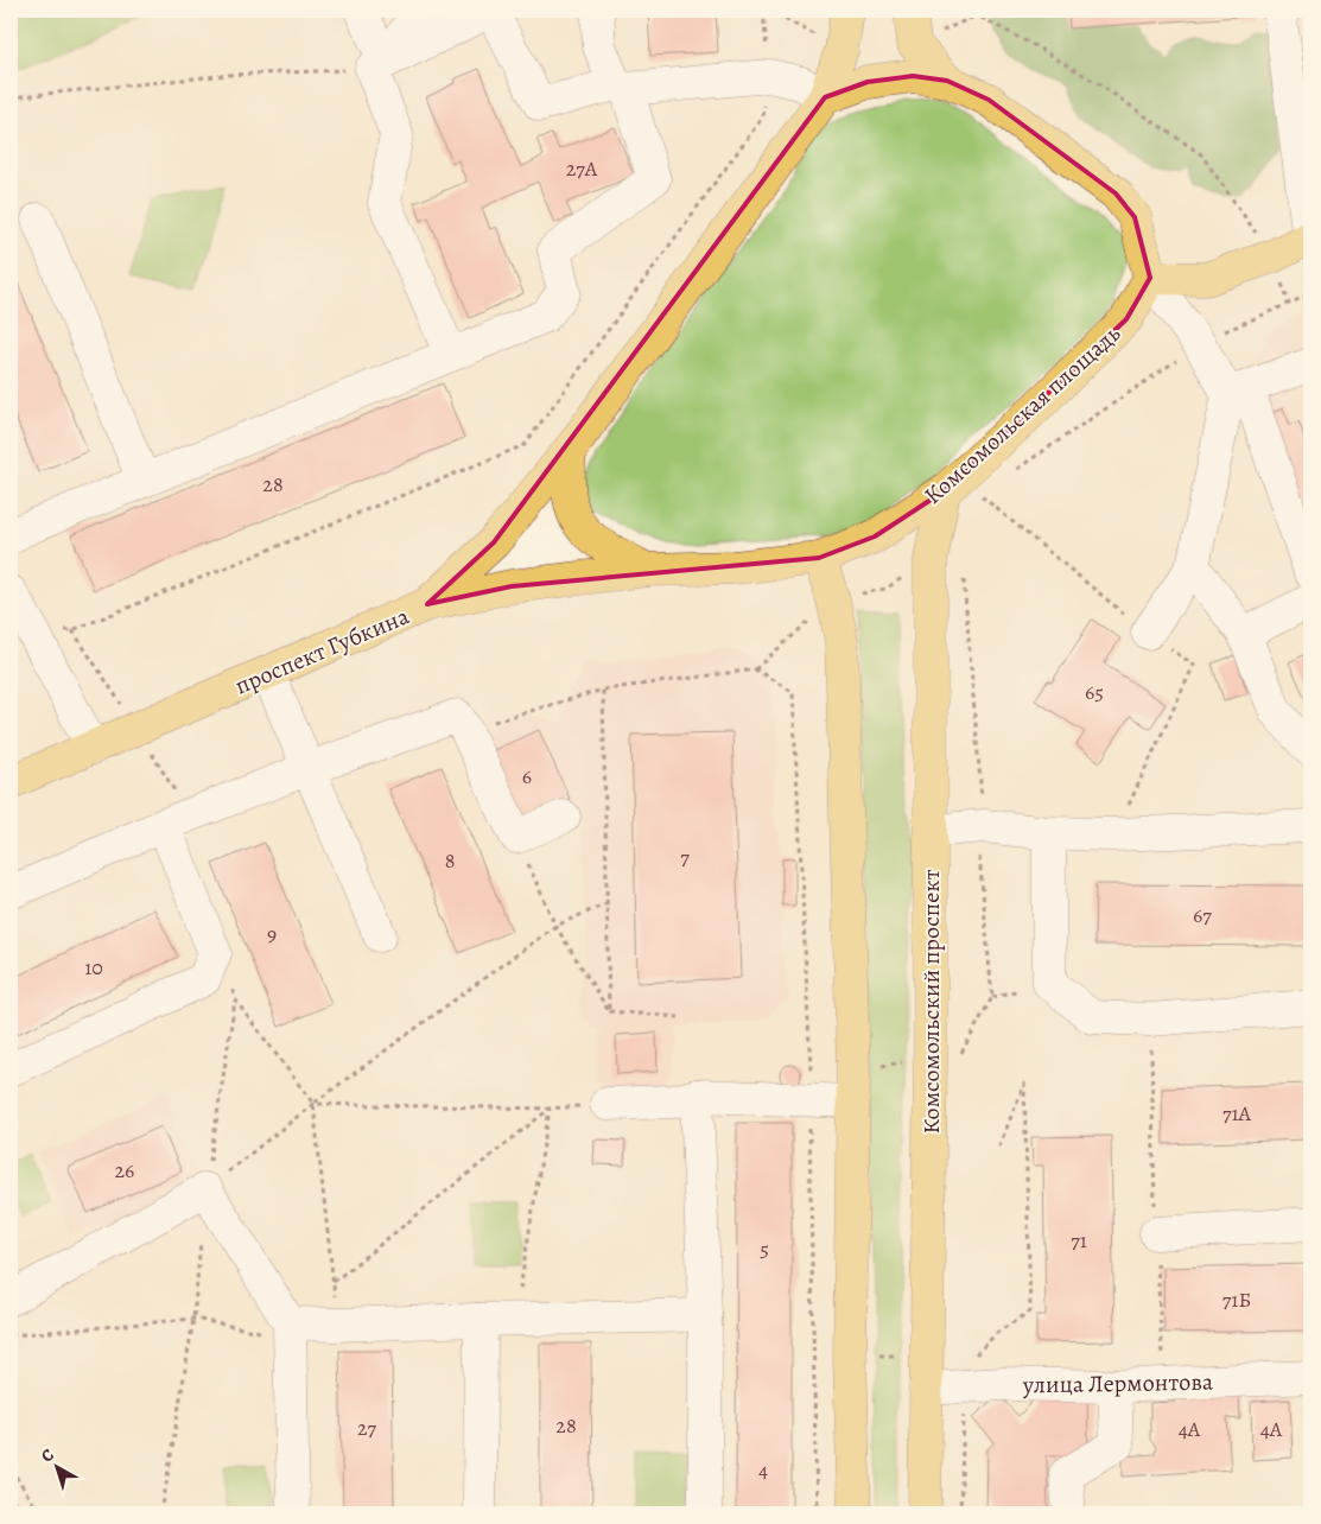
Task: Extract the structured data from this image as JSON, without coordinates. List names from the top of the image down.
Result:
{
  "streets": {
    "main road": ["Комсомольская площадь", "проспект Губкина", "Комсомольский проспект"],
    "lane": ["улица Лермонтова"]
  },
  "crossings": [
    ["Комсомольская площадь", "проспект Губкина"],
    ["Комсомольская площадь", "Комсомольский проспект"],
    ["Комсомольский проспект", "улица Лермонтова"]
  ],
  "house_numbers": [
    "27А",
    "28",
    "65",
    "6",
    "7",
    "8",
    "67",
    "9",
    "10",
    "71А",
    "26",
    "71",
    "5",
    "71Б",
    "28",
    "27",
    "4А",
    "4А",
    "4"
  ],
  "north": "top left"
}
